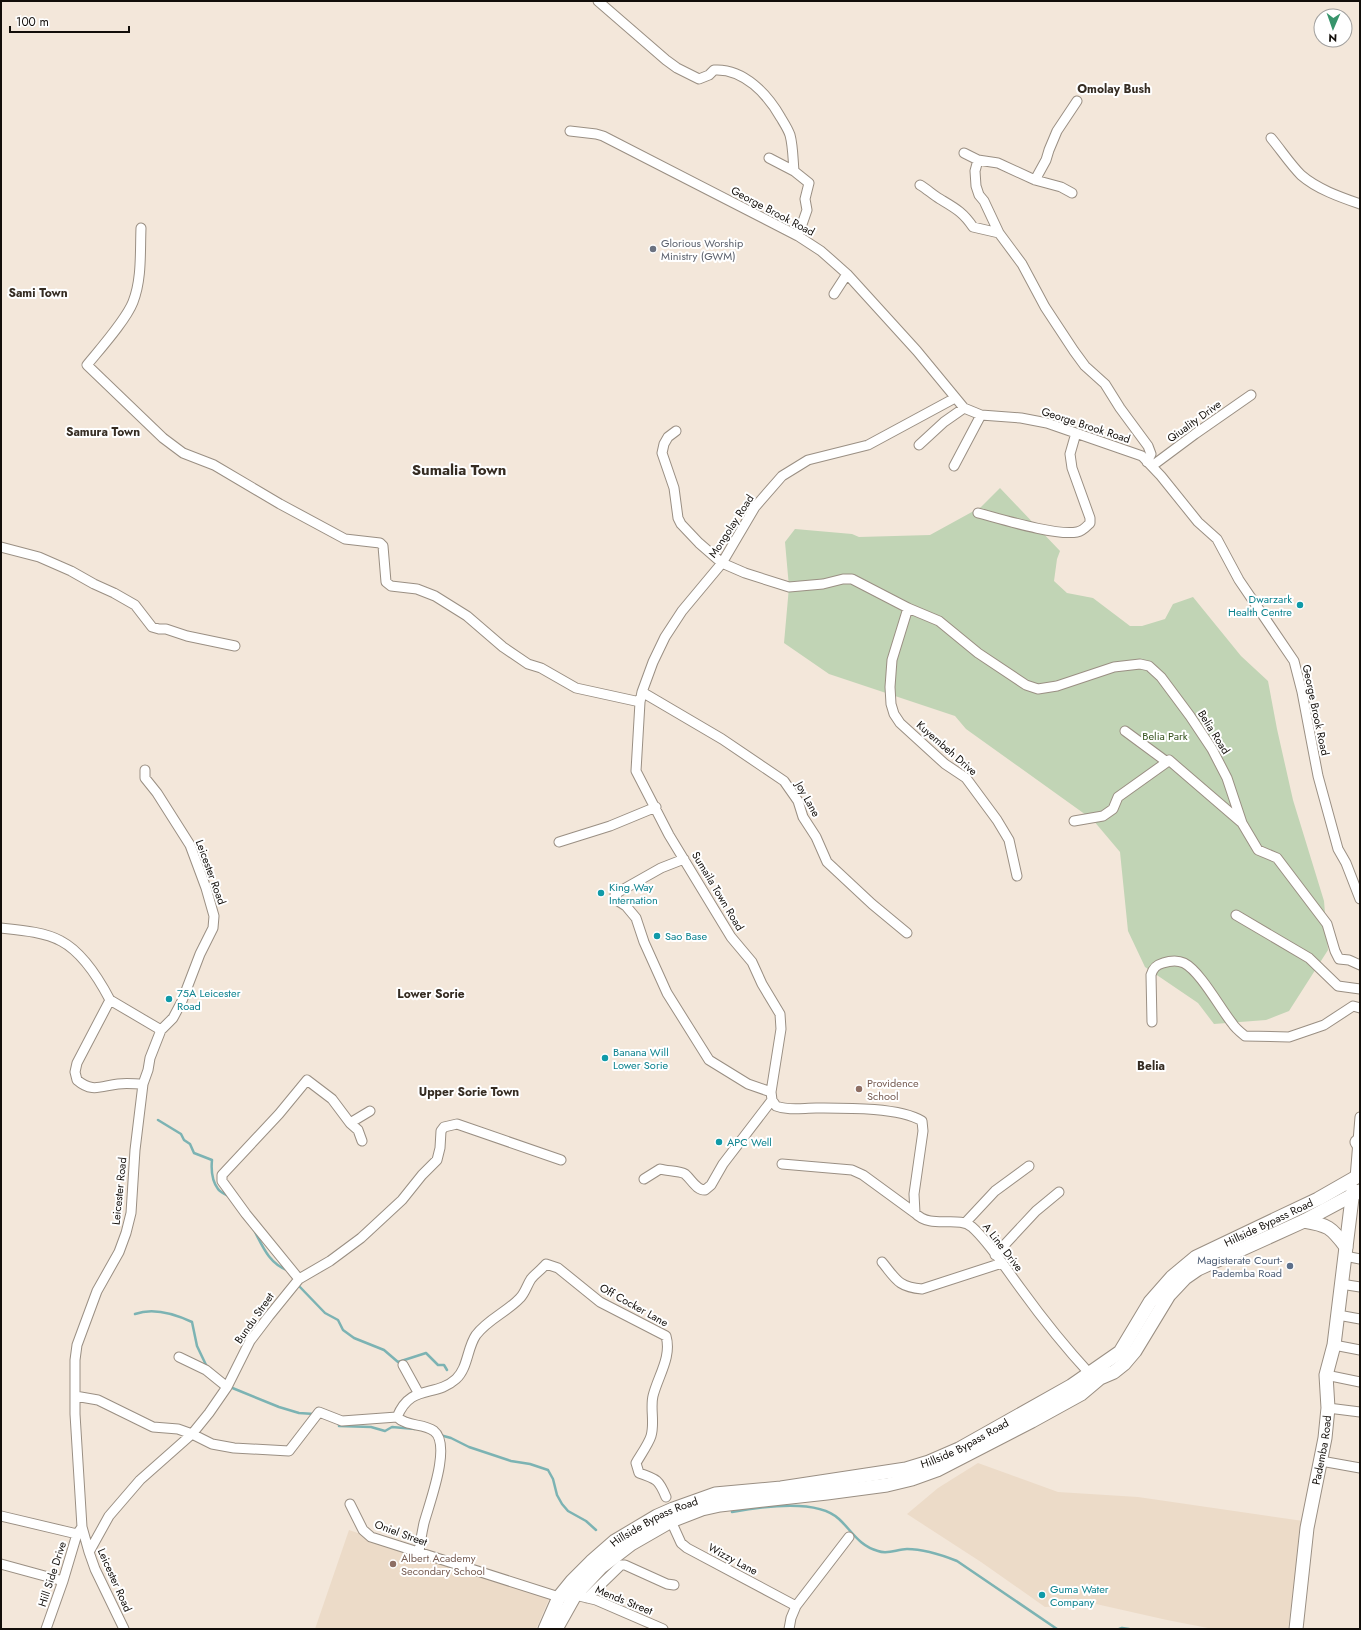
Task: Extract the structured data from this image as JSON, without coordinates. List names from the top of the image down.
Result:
{
  "streets": {
    "main road": ["Hillside Bypass Road", "Pademba Road"],
    "street": [
      "George Brook Road",
      "Qiuality Drive",
      "Mongolay Road",
      "Belia Road",
      "Kuyembeh Drive",
      "Joy Lane",
      "Leicester Road",
      "Sumaila Town Road",
      "A Line Drive",
      "Off Cocker Lane",
      "Bundu Street",
      "Oniel Street",
      "Wizzy Lane",
      "Hill Side Drive",
      "Mends Street"
    ]
  },
  "crossings": [
    ["George Brook Road", "Qiuality Drive"],
    ["George Brook Road", "Mongolay Road"],
    ["Mongolay Road", "Joy Lane"],
    ["Mongolay Road", "Sumaila Town Road"],
    ["Belia Road", "Kuyembeh Drive"],
    ["Joy Lane", "Sumaila Town Road"],
    ["Leicester Road", "Bundu Street"],
    ["Leicester Road", "Hill Side Drive"],
    ["Hillside Bypass Road", "A Line Drive"],
    ["Hillside Bypass Road", "Pademba Road"],
    ["Hillside Bypass Road", "Oniel Street"],
    ["Hillside Bypass Road", "Wizzy Lane"],
    ["Hillside Bypass Road", "Mends Street"],
    ["Oniel Street", "Mends Street"]
  ],
  "districts": [
    "Omolay Bush",
    "Sami Town",
    "Samura Town",
    "Sumalia Town",
    "Lower Sorie",
    "Belia",
    "Upper Sorie Town"
  ],
  "parks": ["Belia Park"],
  "places": [
    "Glorious Worship Ministry (GWM)",
    "Dwarzark Health Centre",
    "King Way Internation",
    "Sao Base",
    "75A Leicester Road",
    "Banana Will Lower Sorie",
    "Providence School",
    "APC Well",
    "Magisterate Court- Pademba Road",
    "Albert Academy Secondary School",
    "Guma Water Company"
  ],
  "scale_bar": "100 m",
  "north": "bottom"
}
